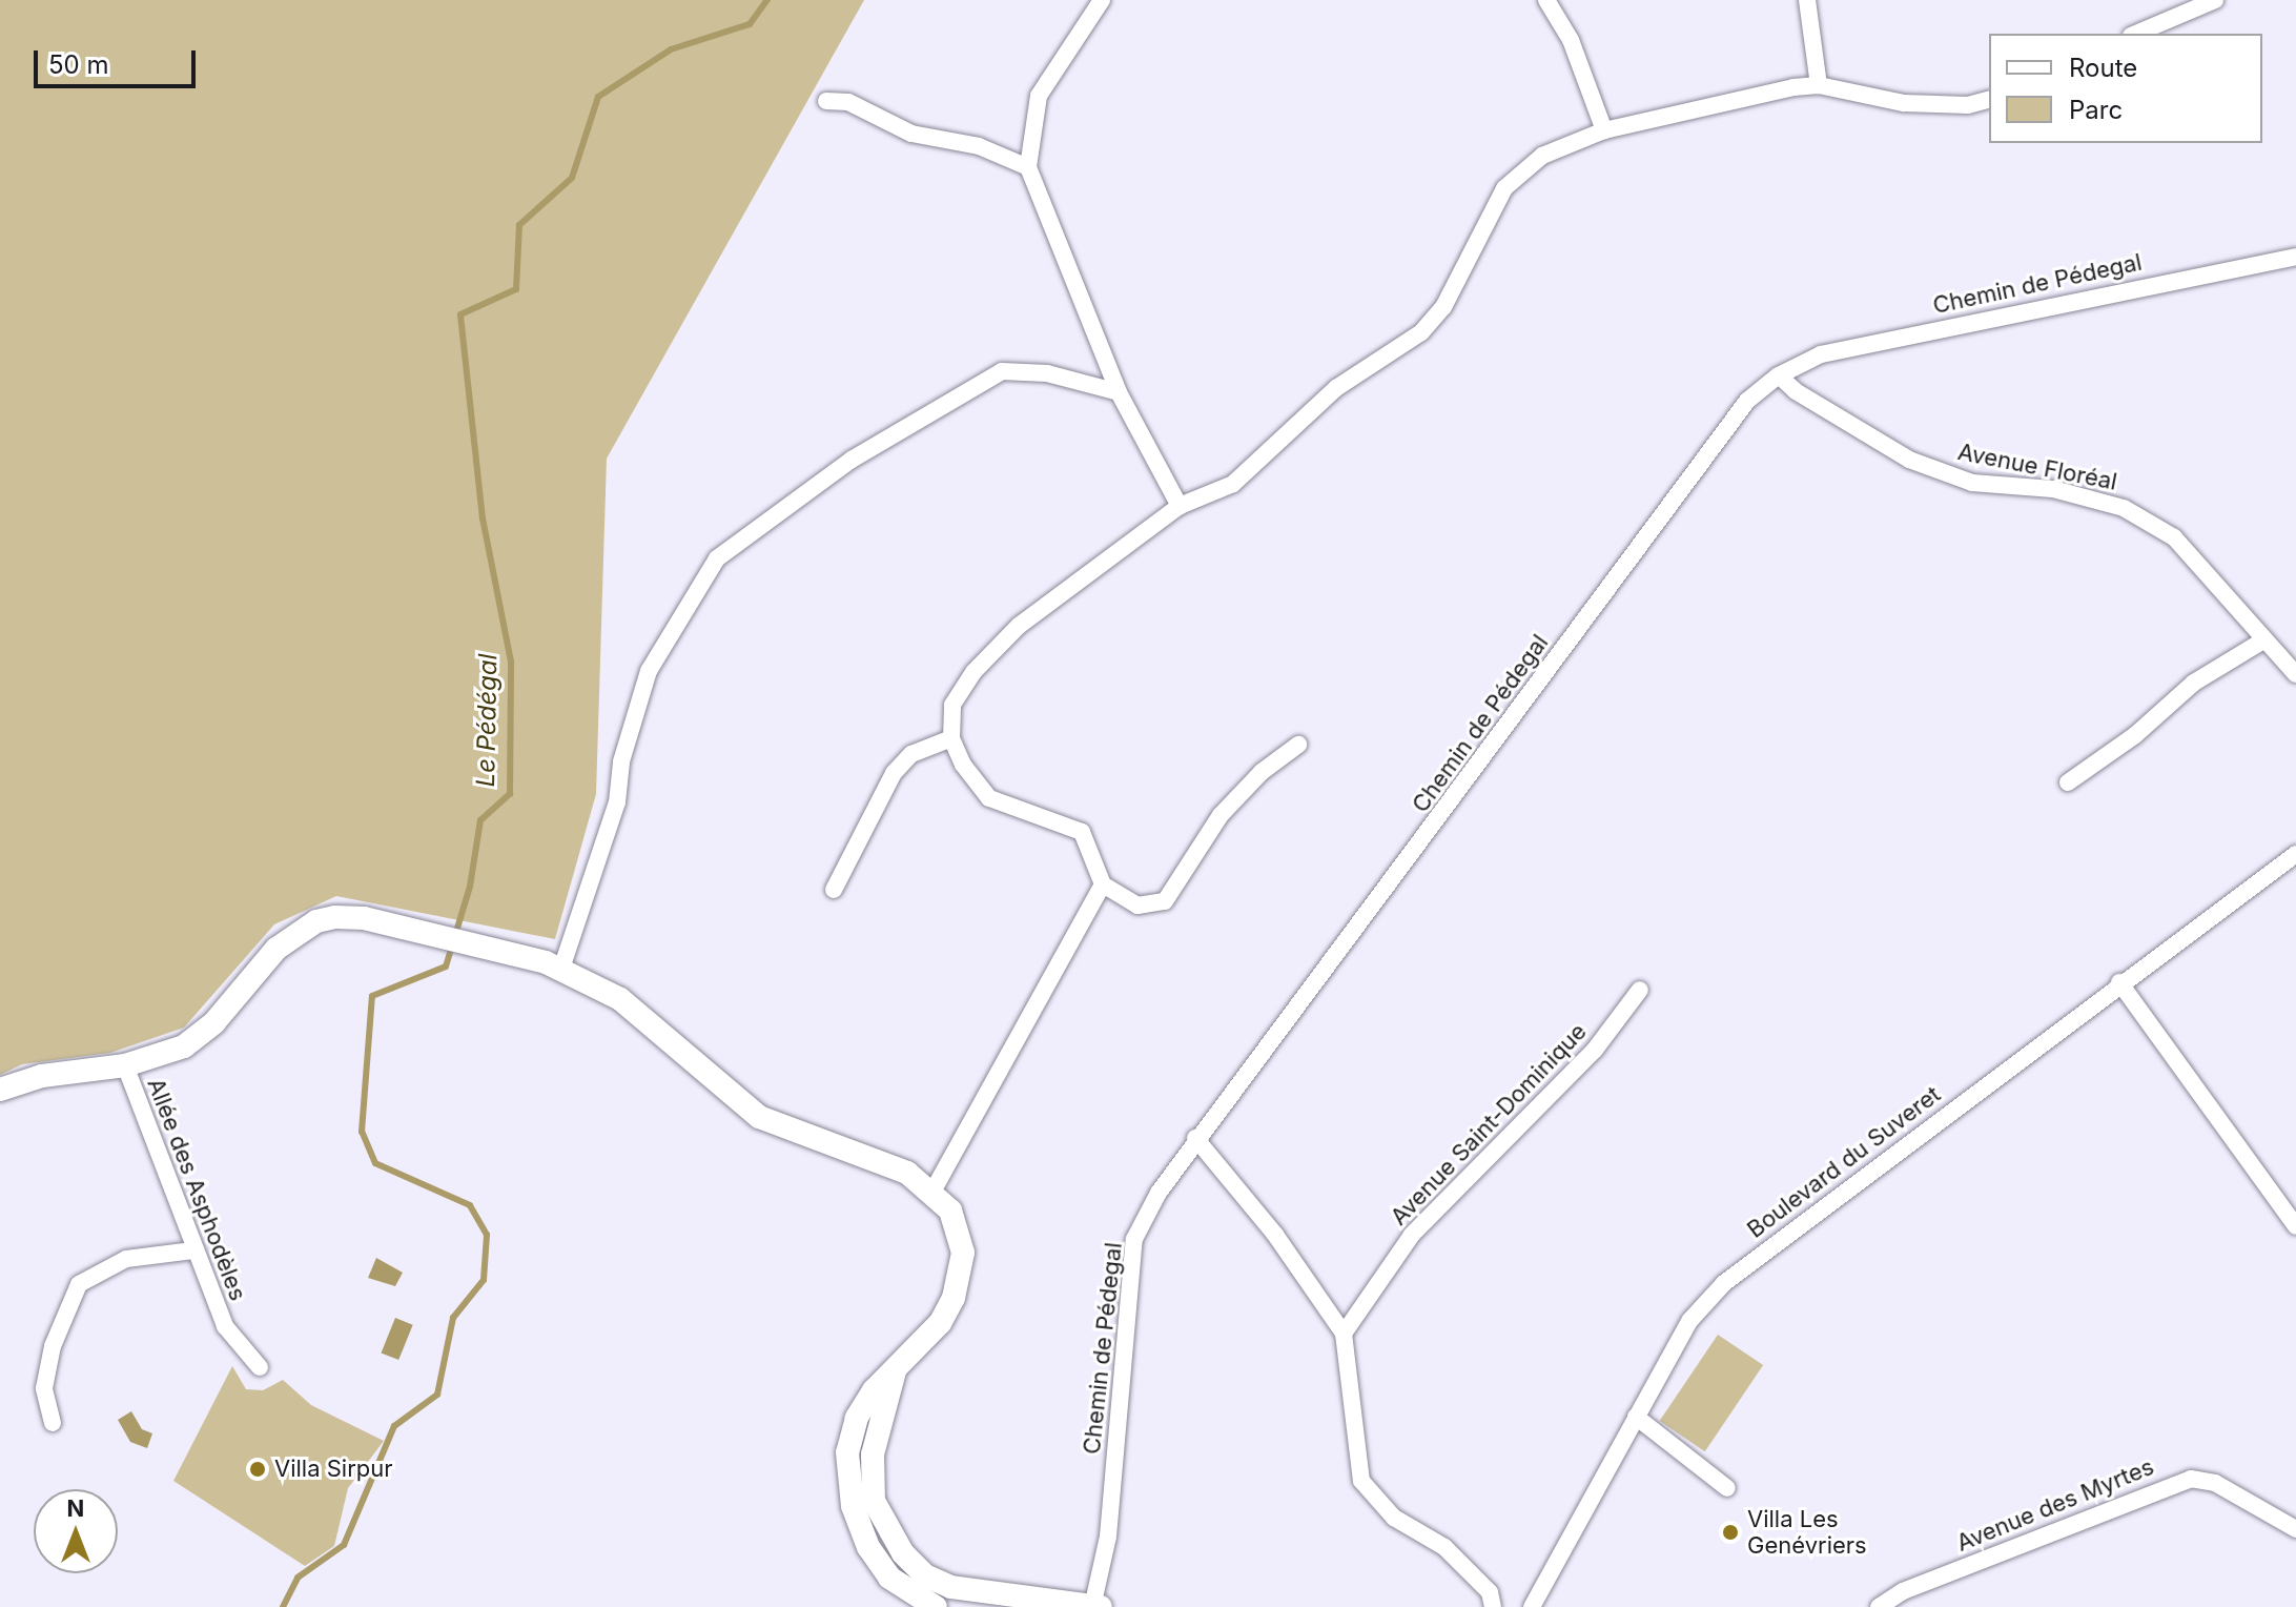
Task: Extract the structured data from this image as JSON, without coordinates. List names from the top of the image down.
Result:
{
  "streets": {
    "street": [
      "Chemin de Pédegal",
      "Avenue Floréal",
      "Avenue Saint-Dominique",
      "Boulevard du Suveret",
      "Allée des Asphodèles",
      "Avenue des Myrtes"
    ]
  },
  "crossings": [
    ["Chemin de Pédegal", "Avenue Floréal"]
  ],
  "water": ["Le Pédégal"],
  "places": ["Villa Sirpur", "Villa Les Genévriers"],
  "legend": ["Route", "Parc"],
  "scale_bar": "50 m",
  "north": "top"
}
